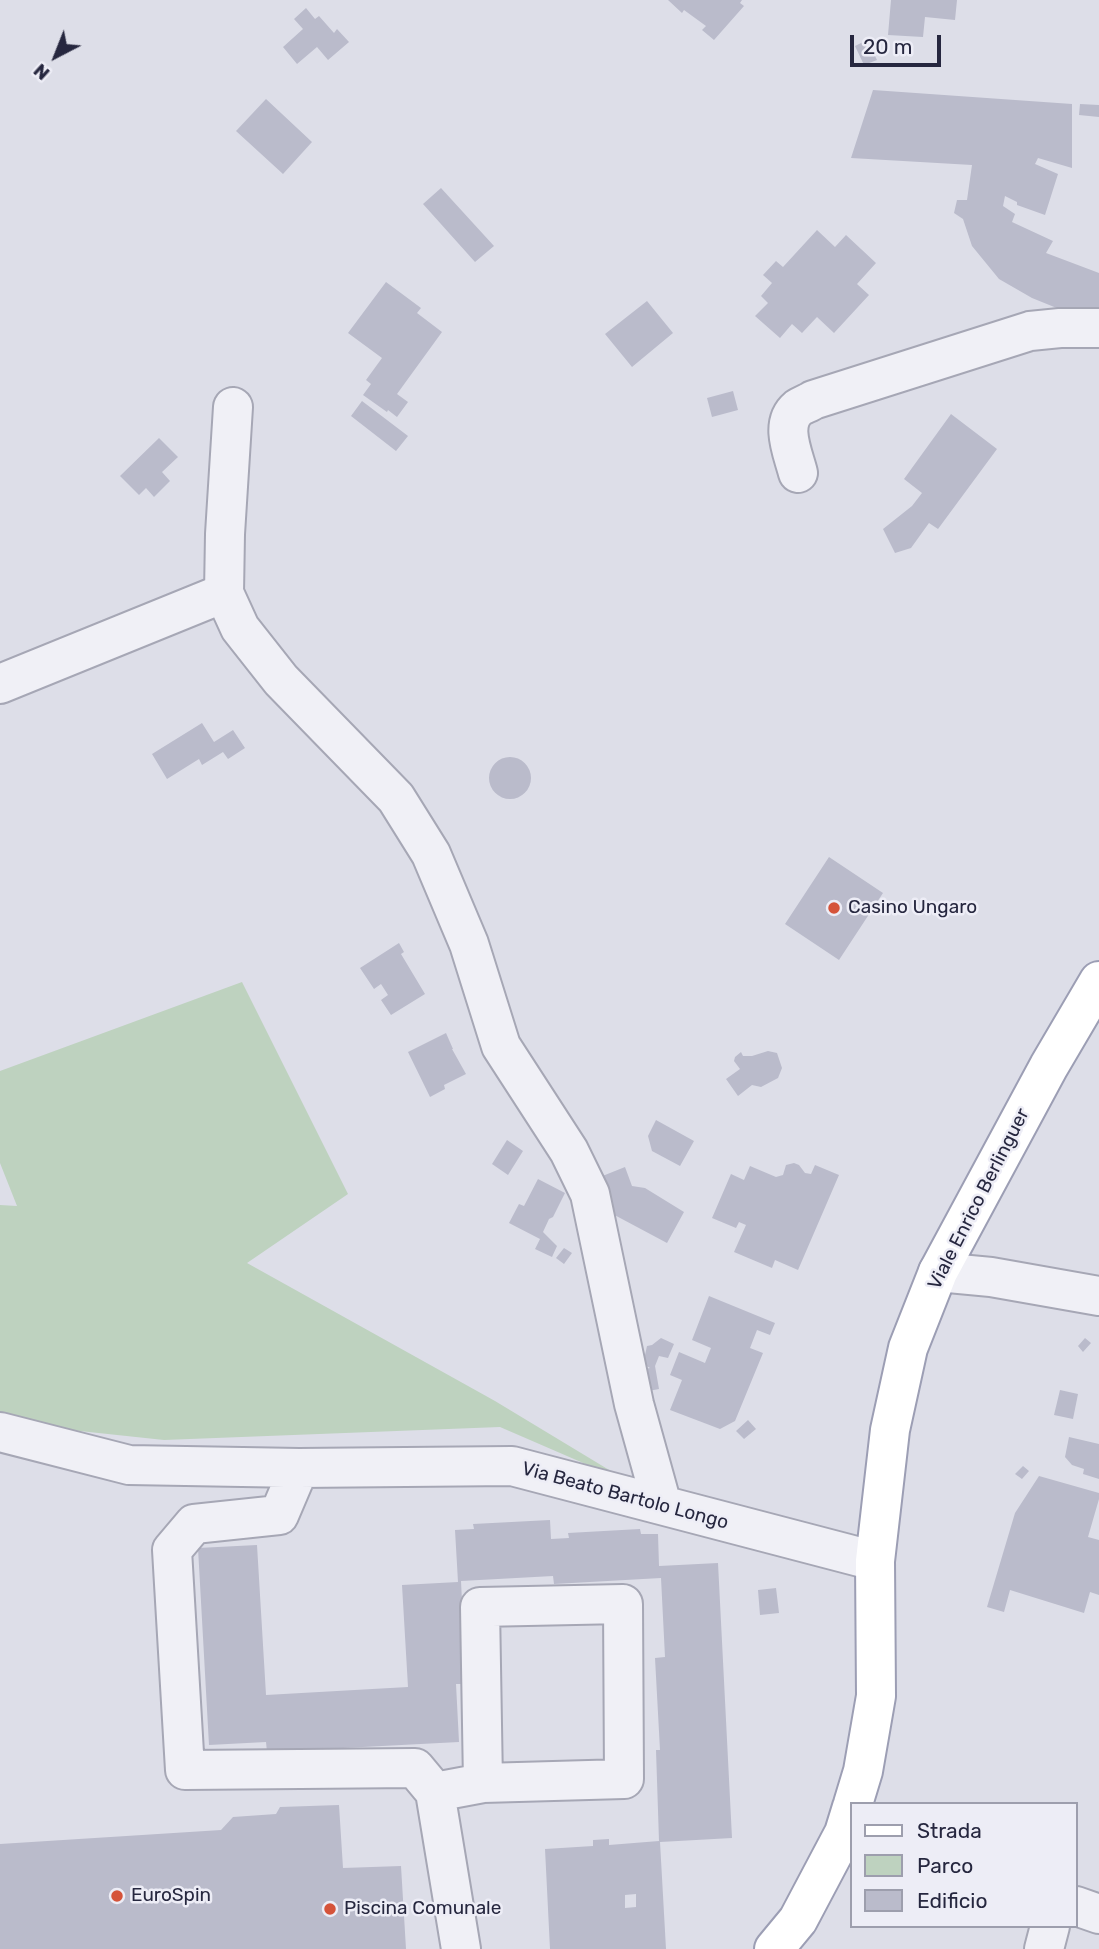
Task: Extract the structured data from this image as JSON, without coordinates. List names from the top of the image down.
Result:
{
  "streets": {
    "main road": ["Viale Enrico Berlinguer"],
    "street": ["Via Beato Bartolo Longo"]
  },
  "crossings": [
    ["Viale Enrico Berlinguer", "Via Beato Bartolo Longo"]
  ],
  "places": ["Casino Ungaro", "EuroSpin", "Piscina Comunale"],
  "legend": ["Strada", "Parco", "Edificio"],
  "scale_bar": "20 m",
  "north": "bottom left"
}
